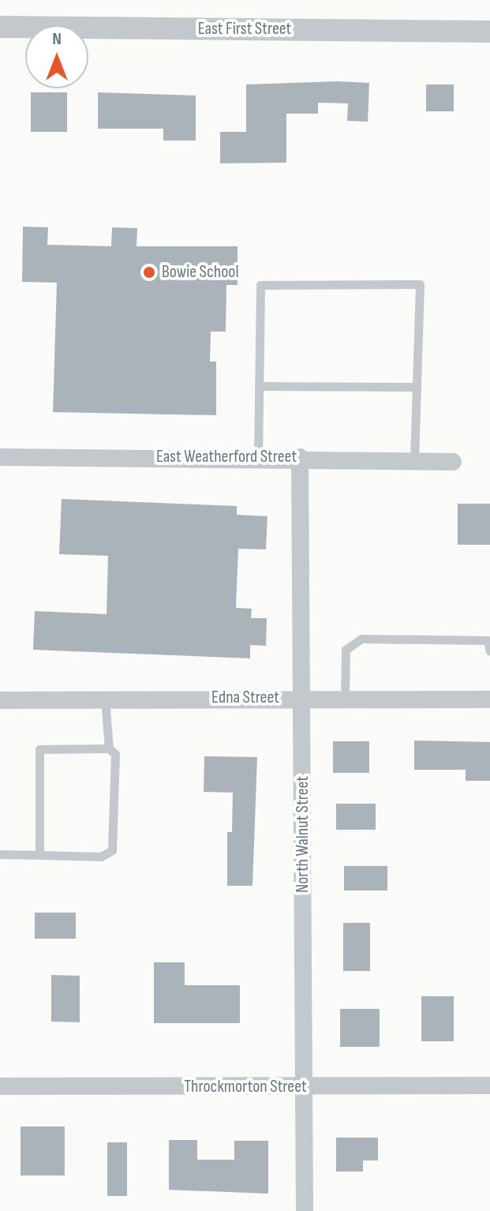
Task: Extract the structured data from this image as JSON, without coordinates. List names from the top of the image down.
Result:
{
  "streets": {
    "street": [
      "East First Street",
      "East Weatherford Street",
      "Edna Street",
      "North Walnut Street",
      "Throckmorton Street"
    ]
  },
  "crossings": [
    ["East Weatherford Street", "North Walnut Street"],
    ["Edna Street", "North Walnut Street"],
    ["North Walnut Street", "Throckmorton Street"]
  ],
  "places": ["Bowie School"],
  "north": "top"
}
